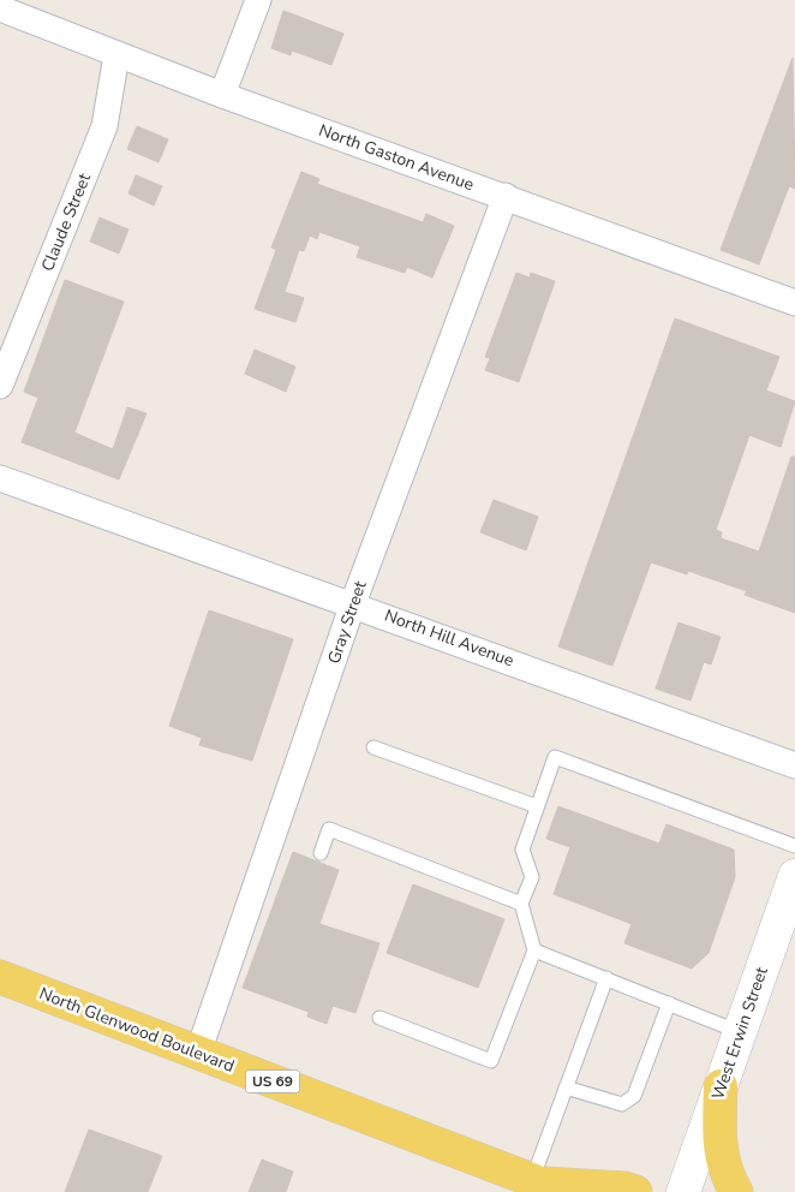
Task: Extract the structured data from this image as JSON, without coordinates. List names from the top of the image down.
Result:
{
  "streets": {
    "main road": ["North Glenwood Boulevard", "West Erwin Street", "US 69"],
    "street": [
      "North Gaston Avenue",
      "Claude Street",
      "Gray Street",
      "North Hill Avenue"
    ]
  },
  "crossings": [
    ["North Gaston Avenue", "Claude Street"],
    ["North Gaston Avenue", "Gray Street"],
    ["Gray Street", "North Hill Avenue"],
    ["Gray Street", "North Glenwood Boulevard"]
  ]
}
